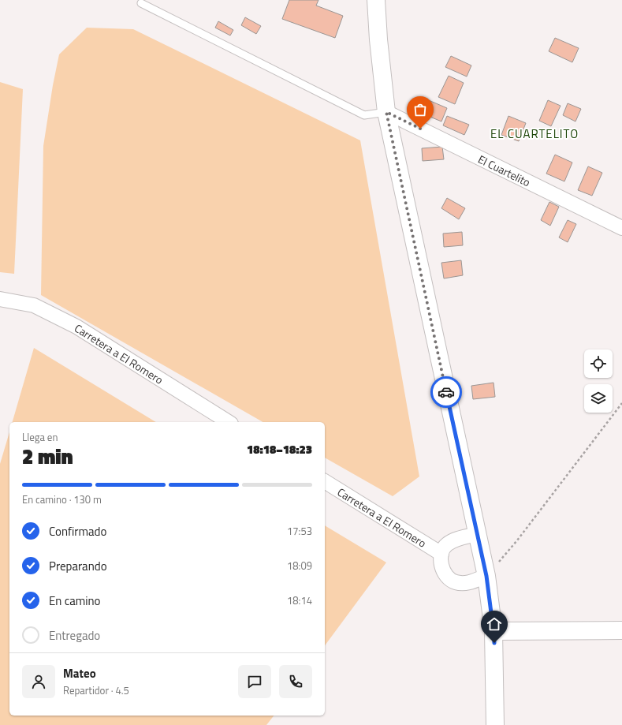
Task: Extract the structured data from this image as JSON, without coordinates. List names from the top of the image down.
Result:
{
  "streets": {
    "street": ["El Cuartelito", "Carretera a El Romero"]
  },
  "districts": ["EL CUARTELITO"],
  "page": {
    "heading": ["2 min", "Llega en", "18:18–18:23"],
    "panel": ["Mateo", "Repartidor · 4.5"],
    "bar": "En camino · 130 m",
    "list": [
      ["Confirmado", "17:53"],
      ["Preparando", "18:09"],
      ["En camino", "18:14"],
      "Entregado"
    ]
  }
}
